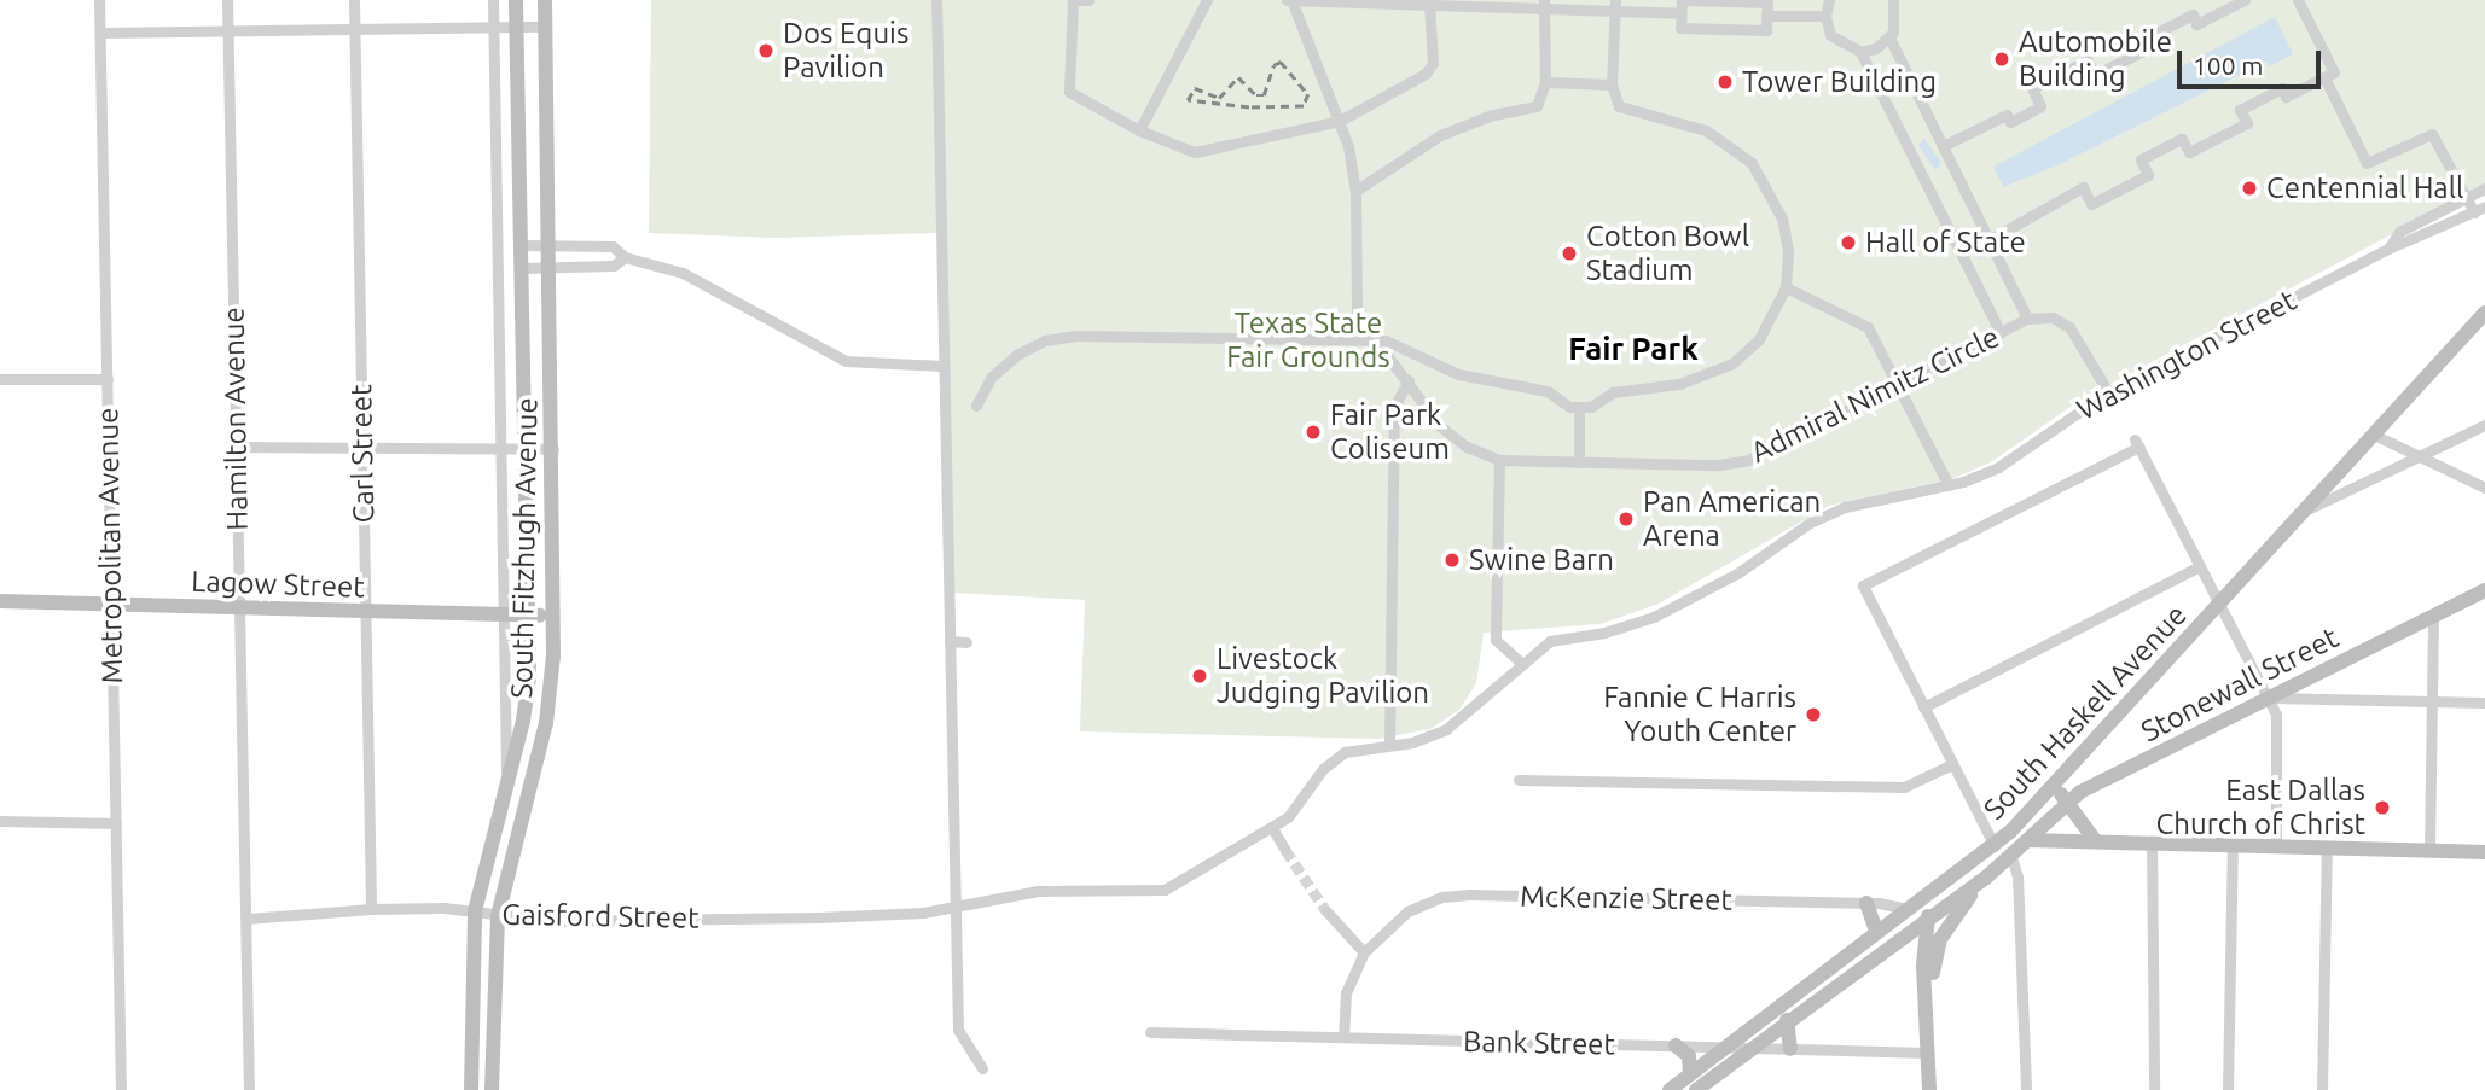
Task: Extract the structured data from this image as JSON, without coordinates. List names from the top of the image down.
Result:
{
  "streets": {
    "main road": [
      "South Fitzhugh Avenue",
      "Lagow Street",
      "Stonewall Street",
      "South Haskell Avenue"
    ],
    "street": [
      "Washington Street",
      "Admiral Nimitz Circle",
      "Hamilton Avenue",
      "Carl Street",
      "Metropolitan Avenue",
      "McKenzie Street",
      "Gaisford Street",
      "Bank Street"
    ]
  },
  "crossings": [
    ["Washington Street", "Admiral Nimitz Circle"],
    ["Washington Street", "Gaisford Street"],
    ["Hamilton Avenue", "Lagow Street"],
    ["Hamilton Avenue", "Gaisford Street"],
    ["Carl Street", "Lagow Street"],
    ["Carl Street", "Gaisford Street"],
    ["Metropolitan Avenue", "Lagow Street"],
    ["South Fitzhugh Avenue", "Lagow Street"],
    ["South Fitzhugh Avenue", "Gaisford Street"],
    ["Stonewall Street", "South Haskell Avenue"],
    ["South Haskell Avenue", "McKenzie Street"],
    ["South Haskell Avenue", "Bank Street"]
  ],
  "districts": ["Fair Park"],
  "parks": ["Texas State Fair Grounds"],
  "places": [
    "Dos Equis Pavilion",
    "Automobile Building",
    "Tower Building",
    "Centennial Hall",
    "Hall of State",
    "Cotton Bowl Stadium",
    "Fair Park Coliseum",
    "Pan American Arena",
    "Swine Barn",
    "Livestock Judging Pavilion",
    "Fannie C Harris Youth Center",
    "East Dallas Church of Christ"
  ],
  "scale_bar": "100 m"
}
